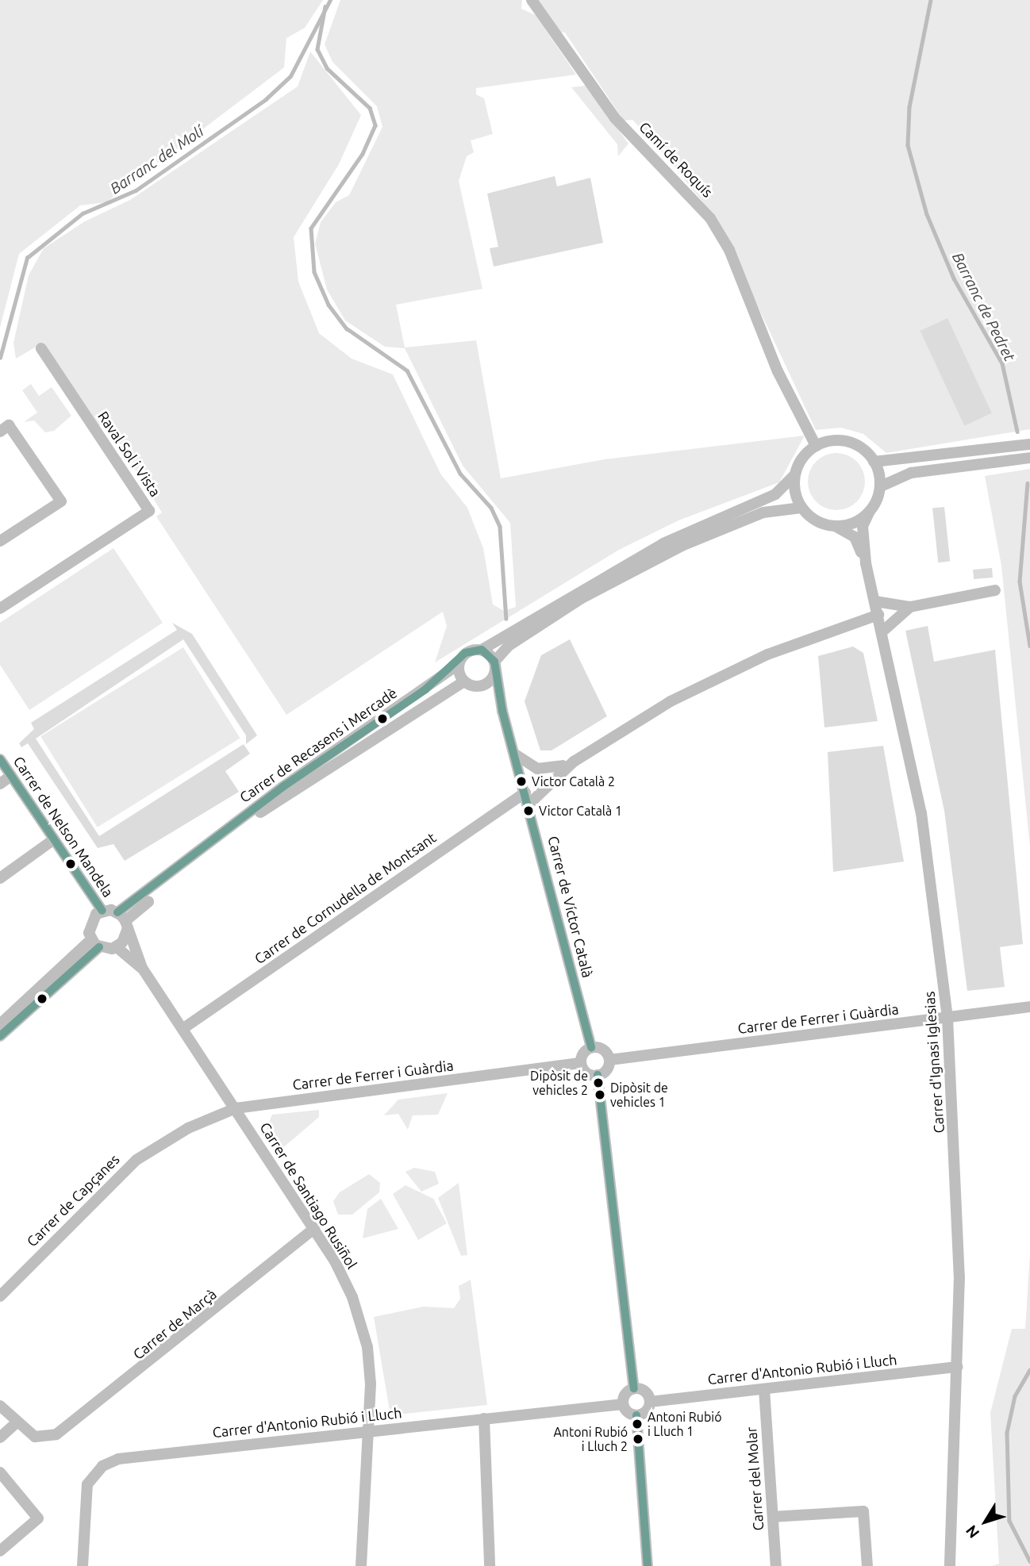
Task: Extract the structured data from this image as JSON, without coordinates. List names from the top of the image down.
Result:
{
  "streets": {
    "street": [
      "Camí de Roquís",
      "Raval Sol i Vista",
      "Carrer de Recasens i Mercadè",
      "Carrer de Nelson Mandela",
      "Carrer de Cornudella de Montsant",
      "Carrer de Víctor Català",
      "Carrer de Ferrer i Guàrdia",
      "Carrer d'Ignasi Iglesias",
      "Carrer de Santiago Rusiñol",
      "Carrer de Capçanes",
      "Carrer de Marçà",
      "Carrer d'Antonio Rubió i Lluch",
      "Carrer del Molar"
    ]
  },
  "crossings": [
    ["Camí de Roquís", "Carrer d'Ignasi Iglesias"],
    ["Carrer de Recasens i Mercadè", "Carrer de Víctor Català"],
    ["Carrer de Recasens i Mercadè", "Carrer de Santiago Rusiñol"],
    ["Carrer de Cornudella de Montsant", "Carrer de Víctor Català"],
    ["Carrer de Cornudella de Montsant", "Carrer de Santiago Rusiñol"],
    ["Carrer de Víctor Català", "Carrer de Ferrer i Guàrdia"],
    ["Carrer de Ferrer i Guàrdia", "Carrer d'Ignasi Iglesias"],
    ["Carrer de Ferrer i Guàrdia", "Carrer de Santiago Rusiñol"],
    ["Carrer de Ferrer i Guàrdia", "Carrer de Capçanes"],
    ["Carrer d'Ignasi Iglesias", "Carrer d'Antonio Rubió i Lluch"],
    ["Carrer de Santiago Rusiñol", "Carrer de Capçanes"],
    ["Carrer de Santiago Rusiñol", "Carrer de Marçà"],
    ["Carrer de Santiago Rusiñol", "Carrer d'Antonio Rubió i Lluch"],
    ["Carrer d'Antonio Rubió i Lluch", "Carrer del Molar"]
  ],
  "water": ["Barranc del Molí", "Barranc de Pedret"],
  "places": [
    "Victor Català 2",
    "Victor Català 1",
    "Dipòsit de vehicles 2",
    "Dipòsit de vehicles 1",
    "Antoni Rubió i Lluch 1",
    "Antoni Rubió i Lluch 2"
  ],
  "north": "bottom left"
}
